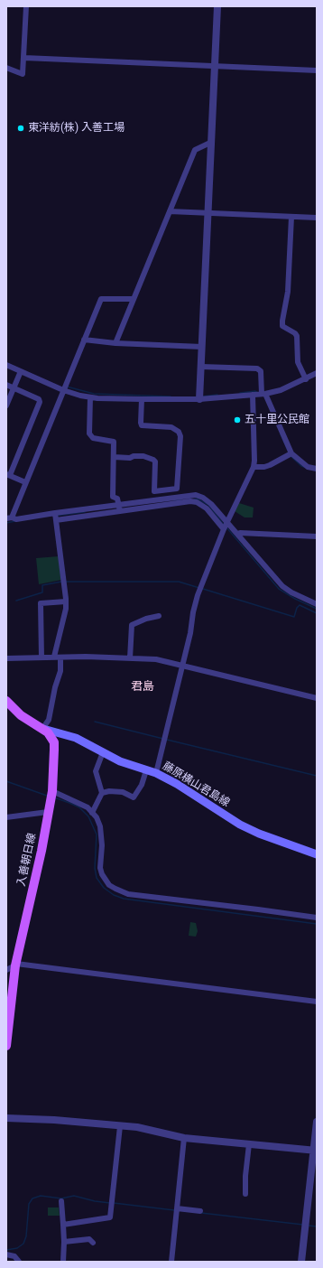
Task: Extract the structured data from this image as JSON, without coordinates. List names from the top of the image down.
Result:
{
  "streets": {
    "main road": ["藤原横山君島線", "入善朝日線"]
  },
  "crossings": [
    ["藤原横山君島線", "入善朝日線"]
  ],
  "districts": ["君島"],
  "places": ["東洋紡(株) 入善工場", "五十里公民館"]
}
